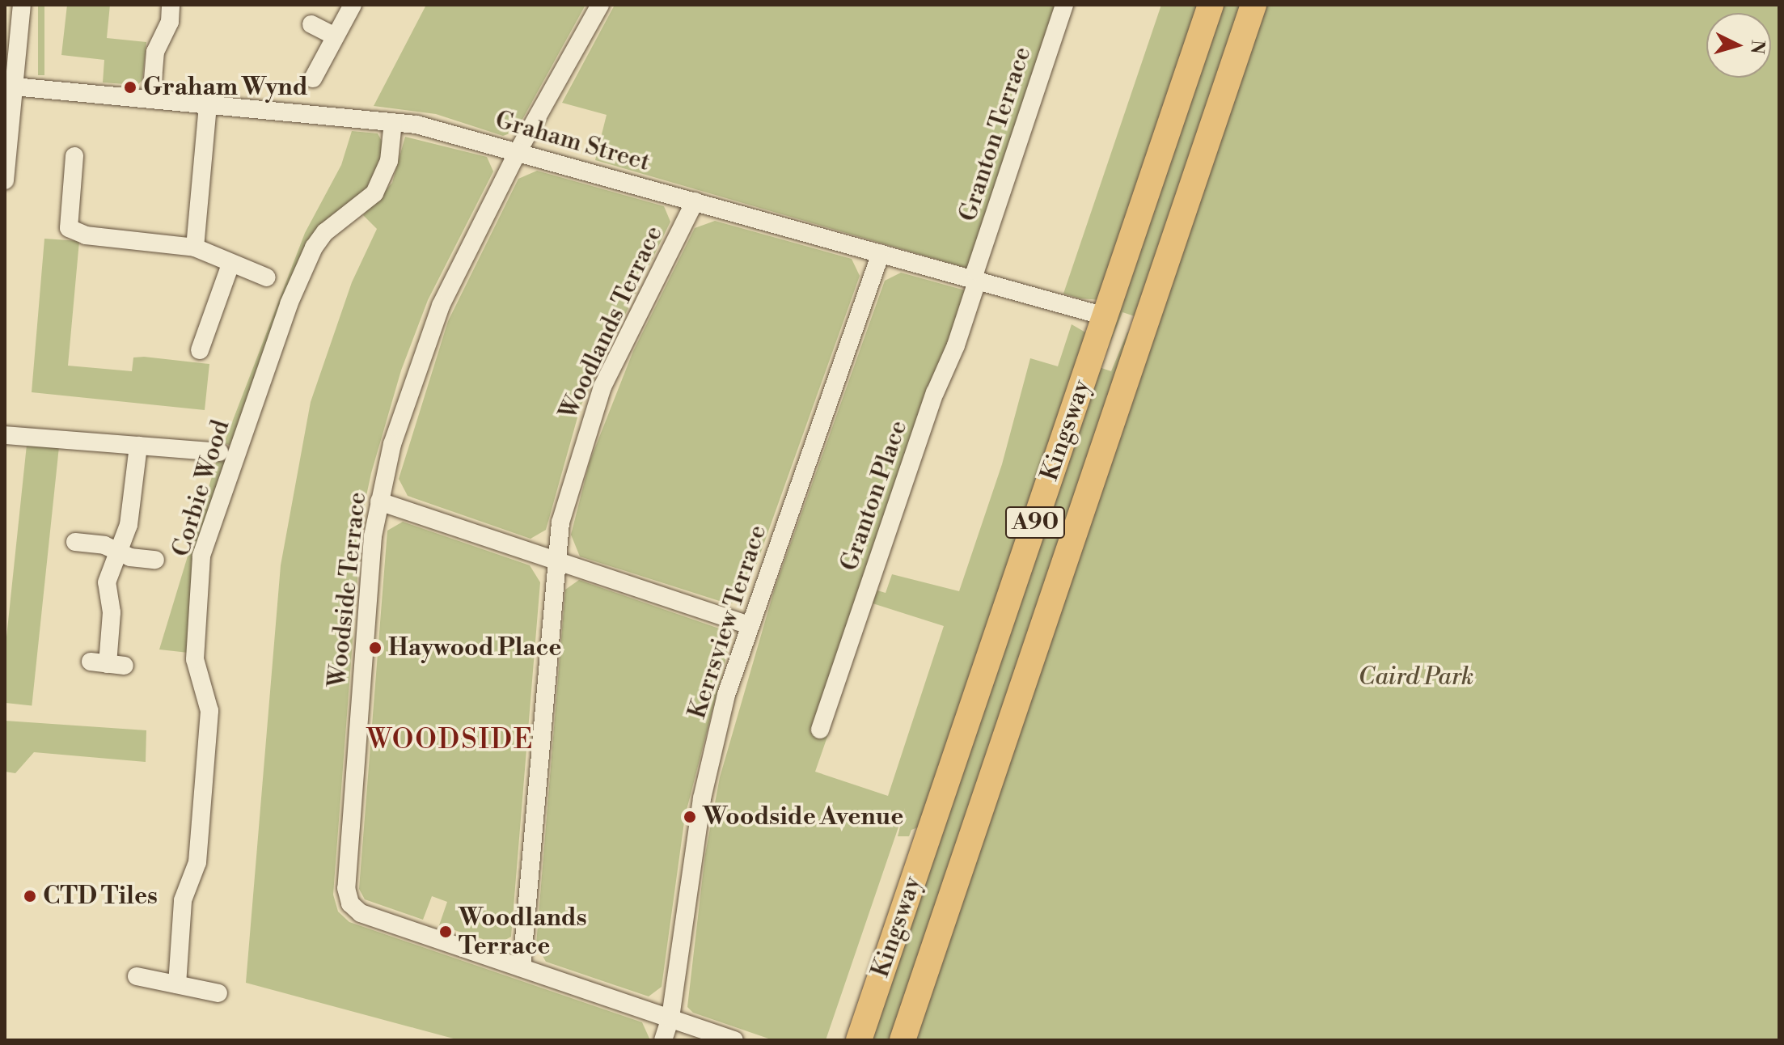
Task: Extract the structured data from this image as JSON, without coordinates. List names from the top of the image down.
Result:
{
  "streets": {
    "highway": ["Kingsway", "A90"],
    "street": [
      "Granton Terrace",
      "Graham Street",
      "Woodlands Terrace",
      "Corbie Wood",
      "Granton Place",
      "Woodside Terrace",
      "Kerrsview Terrace"
    ]
  },
  "crossings": [
    ["Granton Terrace", "Graham Street"],
    ["Granton Terrace", "Granton Place"],
    ["Graham Street", "Woodlands Terrace"],
    ["Graham Street", "Kingsway"],
    ["Graham Street", "Corbie Wood"],
    ["Graham Street", "Granton Place"],
    ["Graham Street", "Woodside Terrace"],
    ["Graham Street", "Kerrsview Terrace"],
    ["Woodlands Terrace", "Woodside Terrace"]
  ],
  "districts": ["WOODSIDE"],
  "parks": ["Caird Park"],
  "places": [
    "Graham Wynd",
    "Haywood Place",
    "Woodside Avenue",
    "CTD Tiles",
    "Woodlands Terrace"
  ],
  "north": "right"
}
